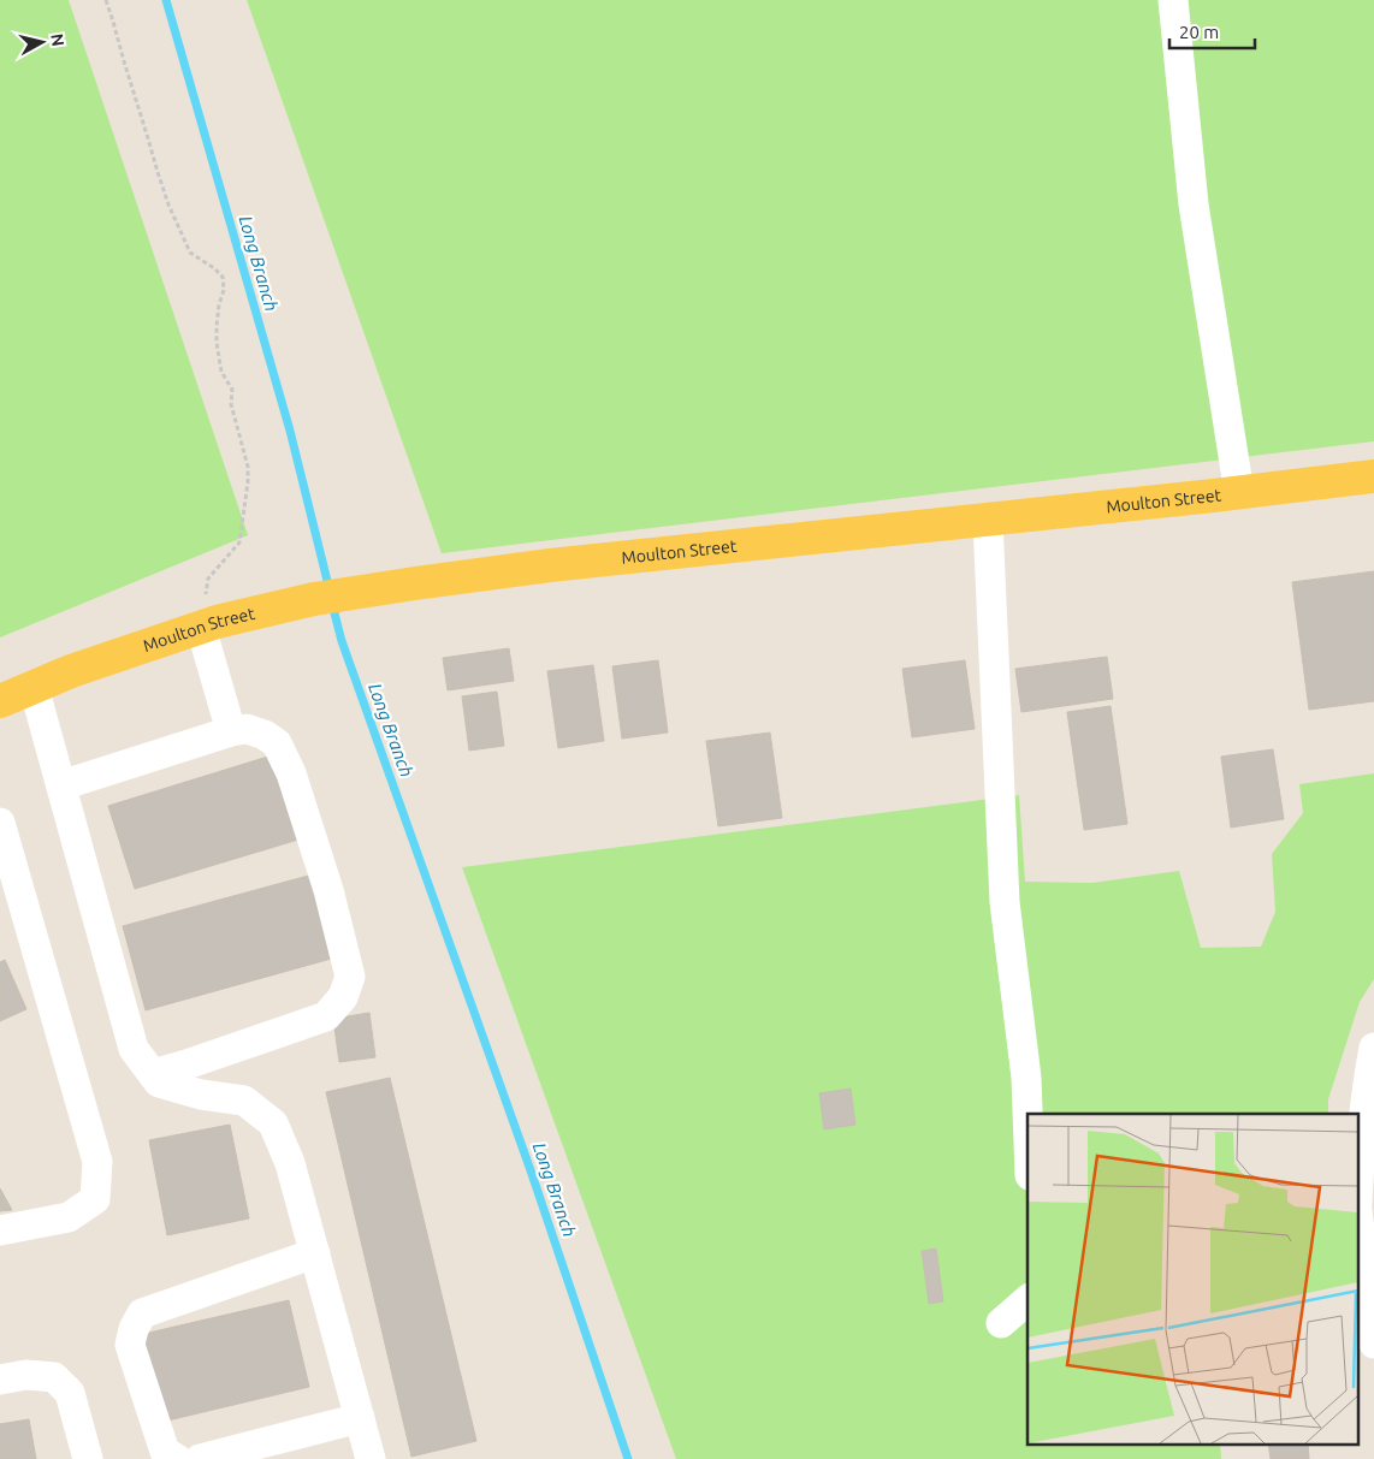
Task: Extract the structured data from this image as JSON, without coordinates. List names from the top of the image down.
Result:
{
  "streets": {
    "main road": ["Moulton Street"]
  },
  "water": ["Long Branch"],
  "scale_bar": "20 m",
  "north": "right"
}
